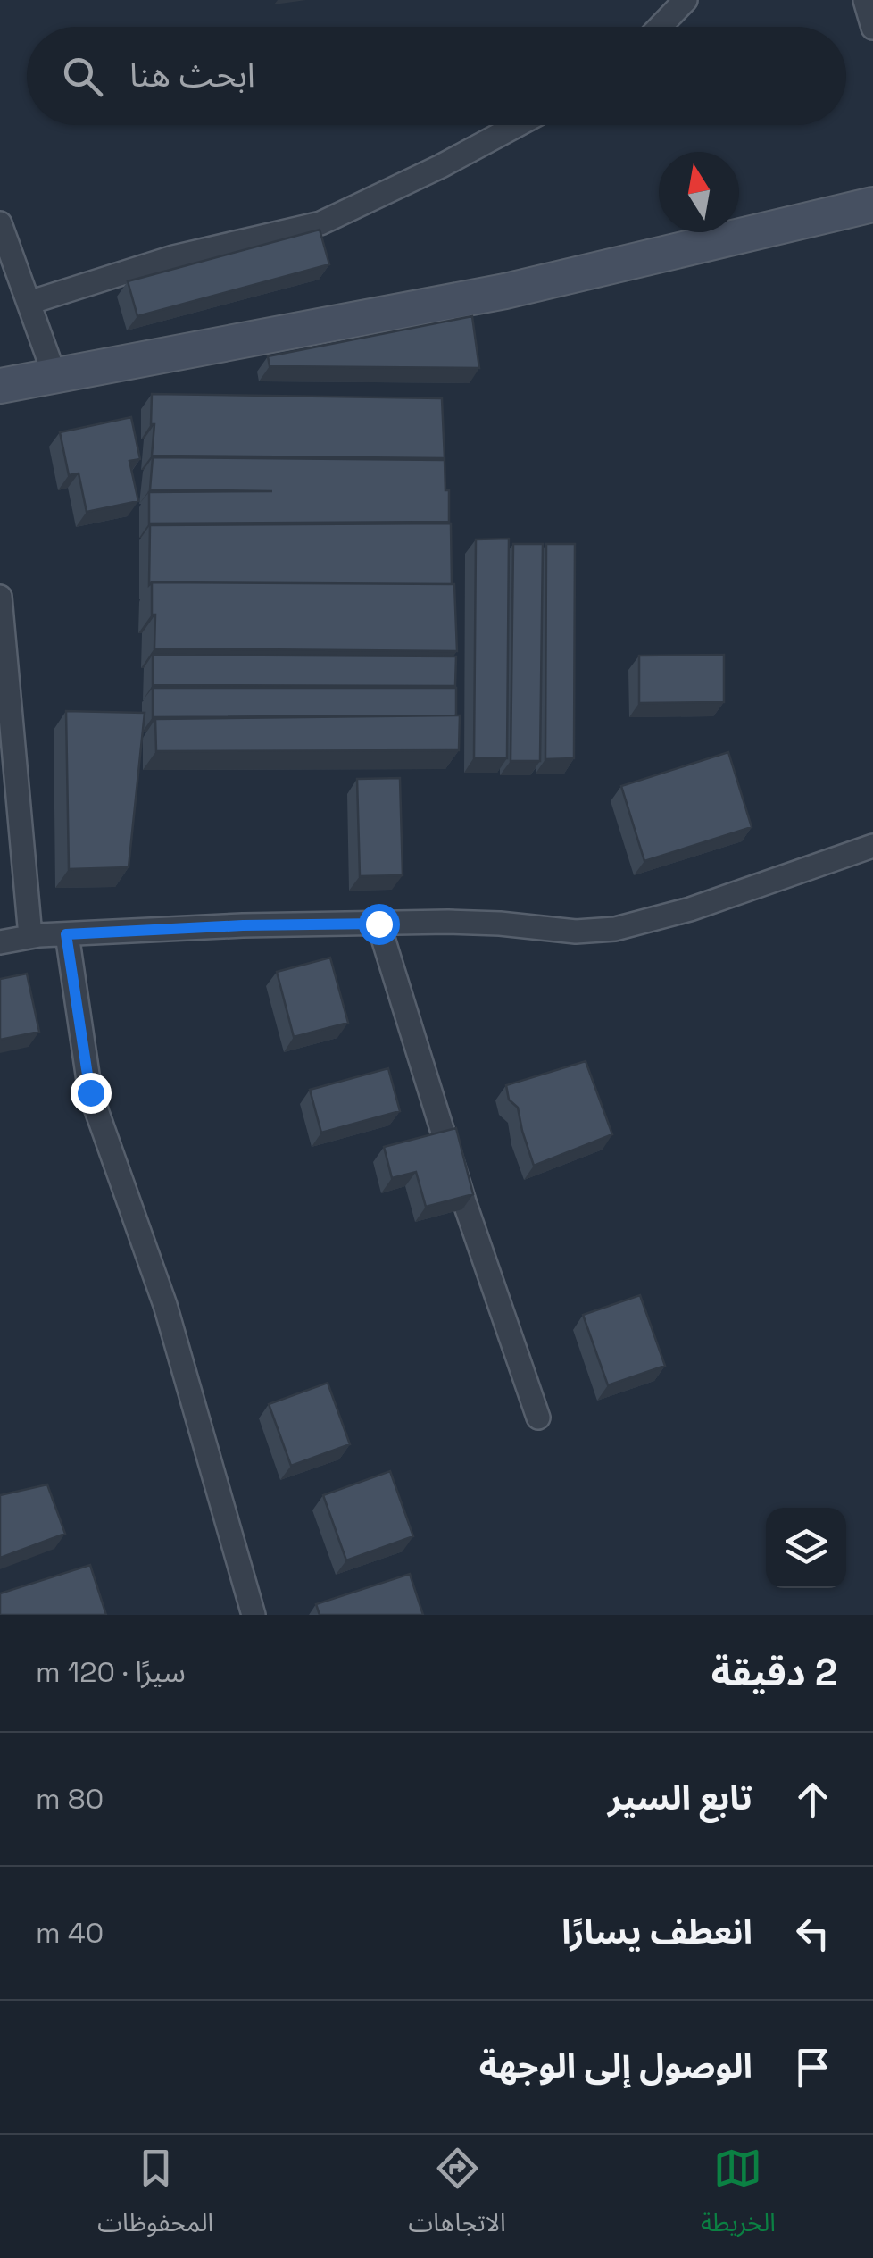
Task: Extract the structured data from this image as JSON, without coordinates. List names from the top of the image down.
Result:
{
  "north": "top",
  "page": {
    "search": "ابحث هنا",
    "heading": ["2 دقيقة", "سيرًا · 120 m"],
    "list": [
      ["تابع السير", "80 m"],
      ["انعطف يسارًا", "40 m"],
      "الوصول إلى الوجهة"
    ],
    "nav": ["الخريطة", "الاتجاهات", "المحفوظات"]
  }
}
